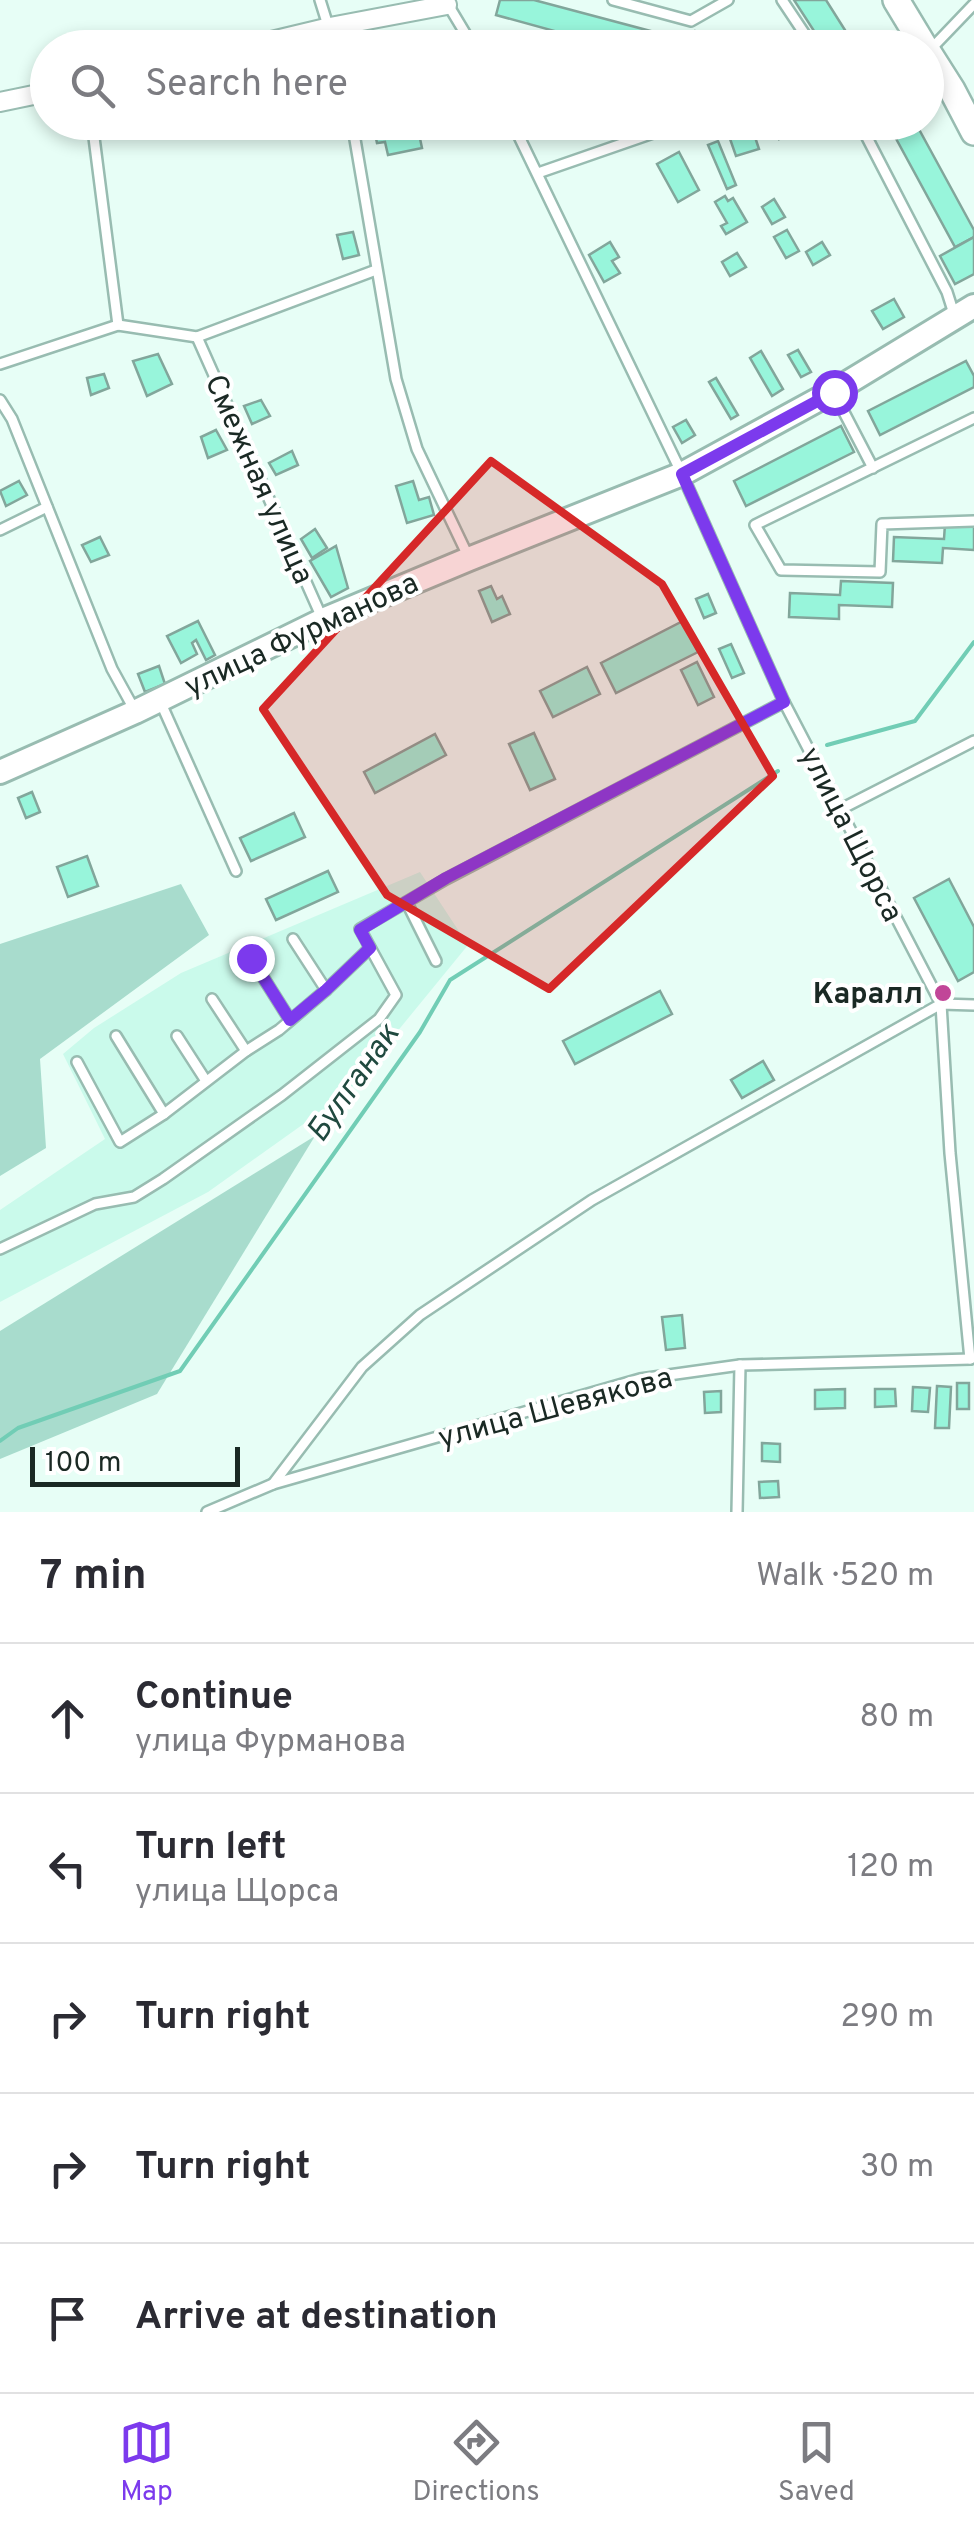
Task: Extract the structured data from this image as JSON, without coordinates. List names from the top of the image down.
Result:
{
  "streets": {
    "main road": ["улица Фурманова"],
    "lane": ["Смежная улица", "улица Щорса", "улица Шевякова"]
  },
  "crossings": [
    ["Смежная улица", "улица Фурманова"],
    ["улица Фурманова", "улица Щорса"],
    ["улица Щорса", "улица Шевякова"]
  ],
  "water": ["Булганак"],
  "places": ["Каралл"],
  "scale_bar": "100 m",
  "page": {
    "search": "Search here",
    "scale": "100 m",
    "heading": ["7 min", "Walk · 520 m"],
    "list": [
      ["Continue", "улица Фурманова", "80 m"],
      ["Turn left", "улица Щорса", "120 m"],
      ["Turn right", "290 m"],
      ["Turn right", "30 m"],
      "Arrive at destination"
    ],
    "nav": ["Map", "Directions", "Saved"]
  }
}
